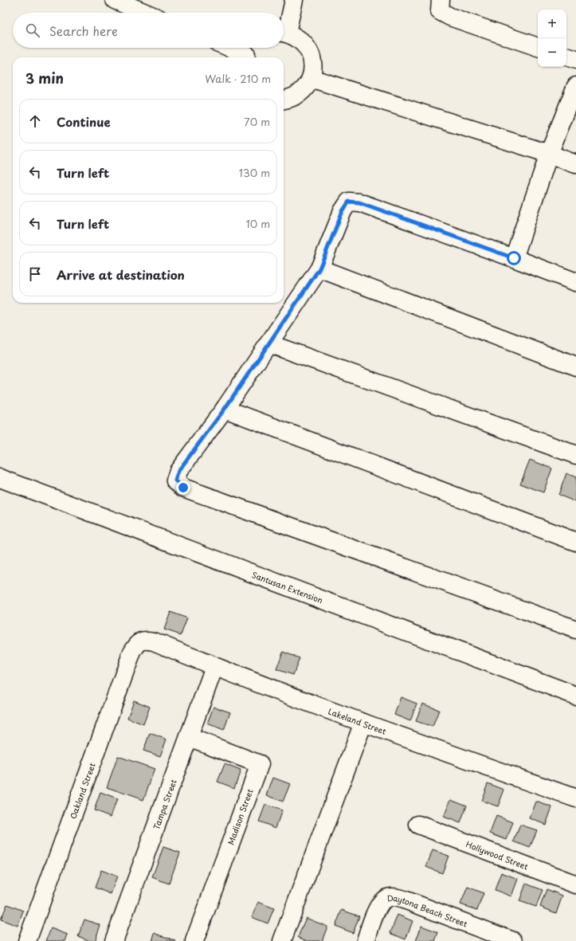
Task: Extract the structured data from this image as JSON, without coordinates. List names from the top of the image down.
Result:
{
  "streets": {
    "street": [
      "Santusan Extension",
      "Lakeland Street",
      "Oakland Street",
      "Tampa Street",
      "Madison Street",
      "Hollywood Street",
      "Daytona Beach Street"
    ]
  },
  "crossings": [
    ["Lakeland Street", "Oakland Street"],
    ["Lakeland Street", "Tampa Street"],
    ["Tampa Street", "Madison Street"]
  ],
  "page": {
    "map_buttons": ["+", "−"],
    "search": "Search here",
    "heading": ["3 min", "Walk · 210 m"],
    "list": [
      ["Continue", "70 m"],
      ["Turn left", "130 m"],
      ["Turn left", "10 m"],
      "Arrive at destination"
    ]
  }
}
